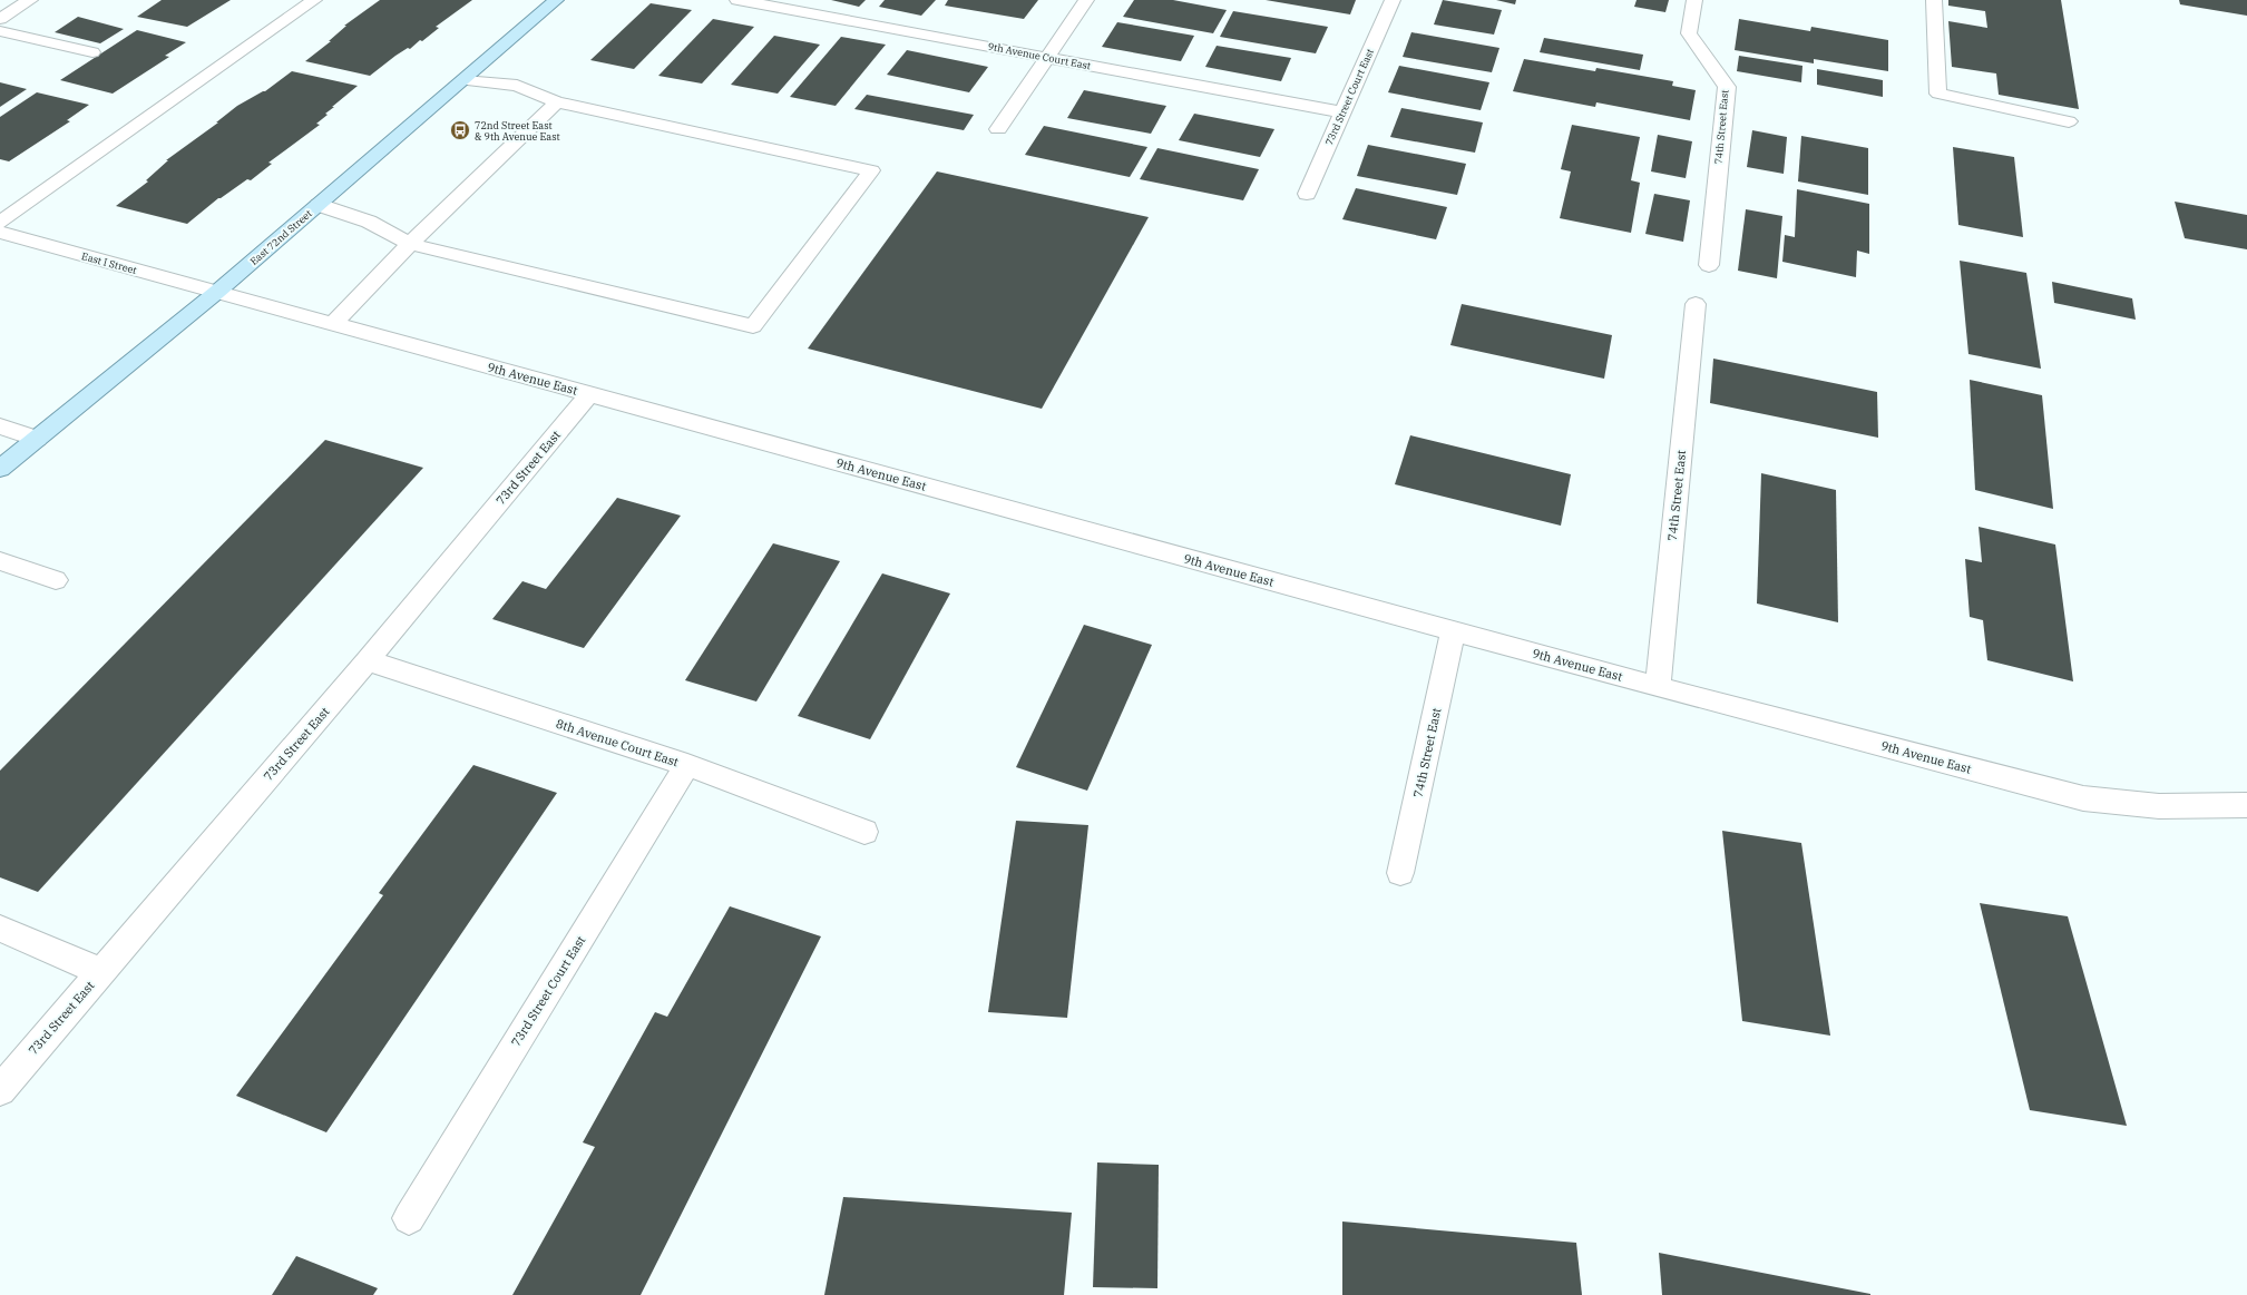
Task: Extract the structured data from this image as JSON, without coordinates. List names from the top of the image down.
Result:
{
  "streets": {
    "main road": ["East 72nd Street"],
    "street": [
      "9th Avenue Court East",
      "73rd Street Court East",
      "74th Street East",
      "East I Street",
      "9th Avenue East",
      "73rd Street East",
      "8th Avenue Court East"
    ]
  },
  "crossings": [
    ["9th Avenue Court East", "73rd Street Court East"],
    ["73rd Street Court East", "8th Avenue Court East"],
    ["74th Street East", "9th Avenue East"],
    ["East 72nd Street", "East I Street"],
    ["East 72nd Street", "9th Avenue East"],
    ["East I Street", "9th Avenue East"],
    ["9th Avenue East", "73rd Street East"],
    ["73rd Street East", "8th Avenue Court East"]
  ],
  "places": {
    "bus stop": ["72nd Street East & 9th Avenue East"]
  }
}
